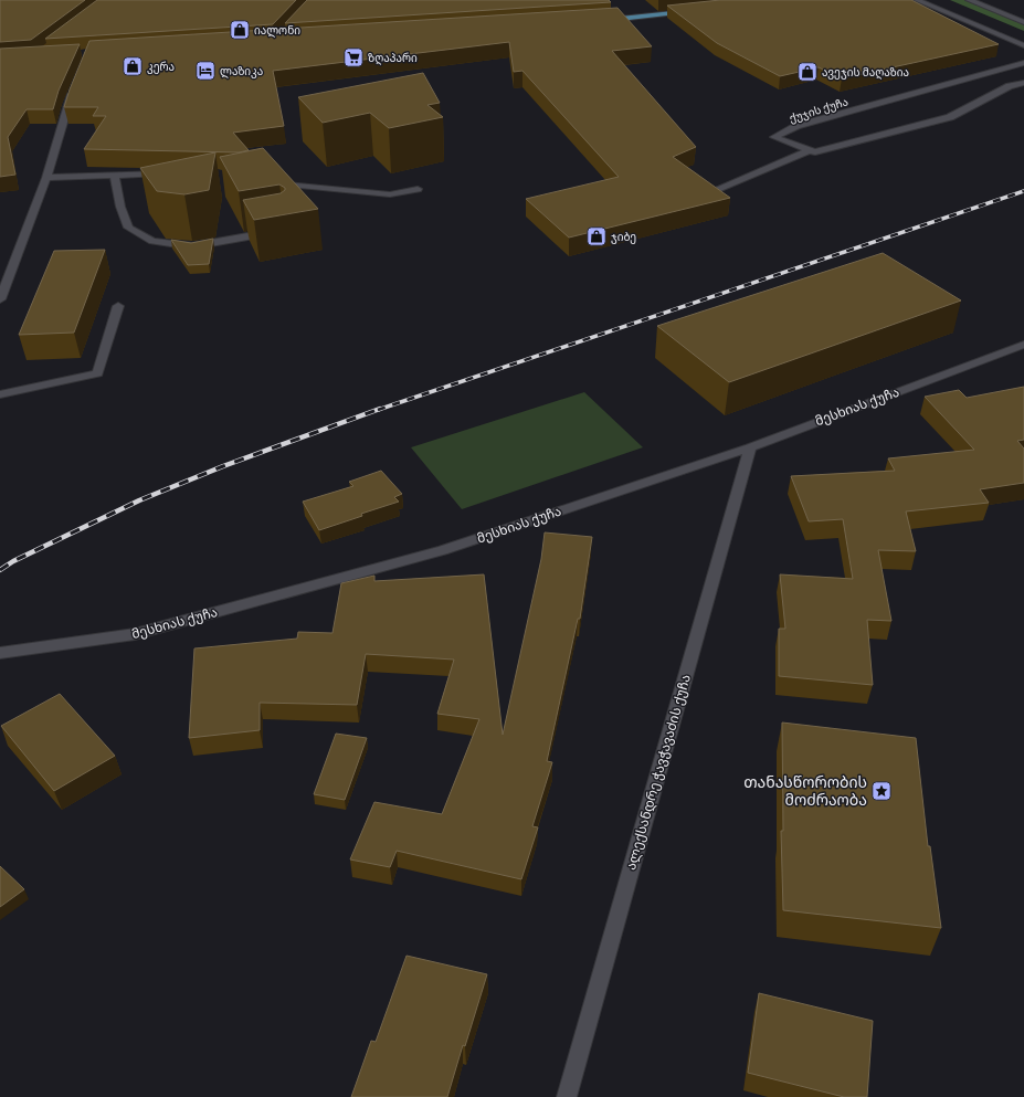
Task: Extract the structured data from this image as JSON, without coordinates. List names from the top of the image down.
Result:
{
  "streets": {
    "street": ["ქუჯის ქუჩა", "მესხიას ქუჩა", "ალექსანდრე ჭავჭავაძის ქუჩა"]
  },
  "crossings": [
    ["მესხიას ქუჩა", "ალექსანდრე ჭავჭავაძის ქუჩა"]
  ],
  "places": {
    "shop": [
      "იალონი",
      "კერა",
      "ავეჯის მაღაზია",
      "ჯიბე"
    ],
    "supermarket": ["ზღაპარი"],
    "hotel": ["ლაზიკა"],
    "place": ["თანასწორობის მოძრაობა"]
  }
}
